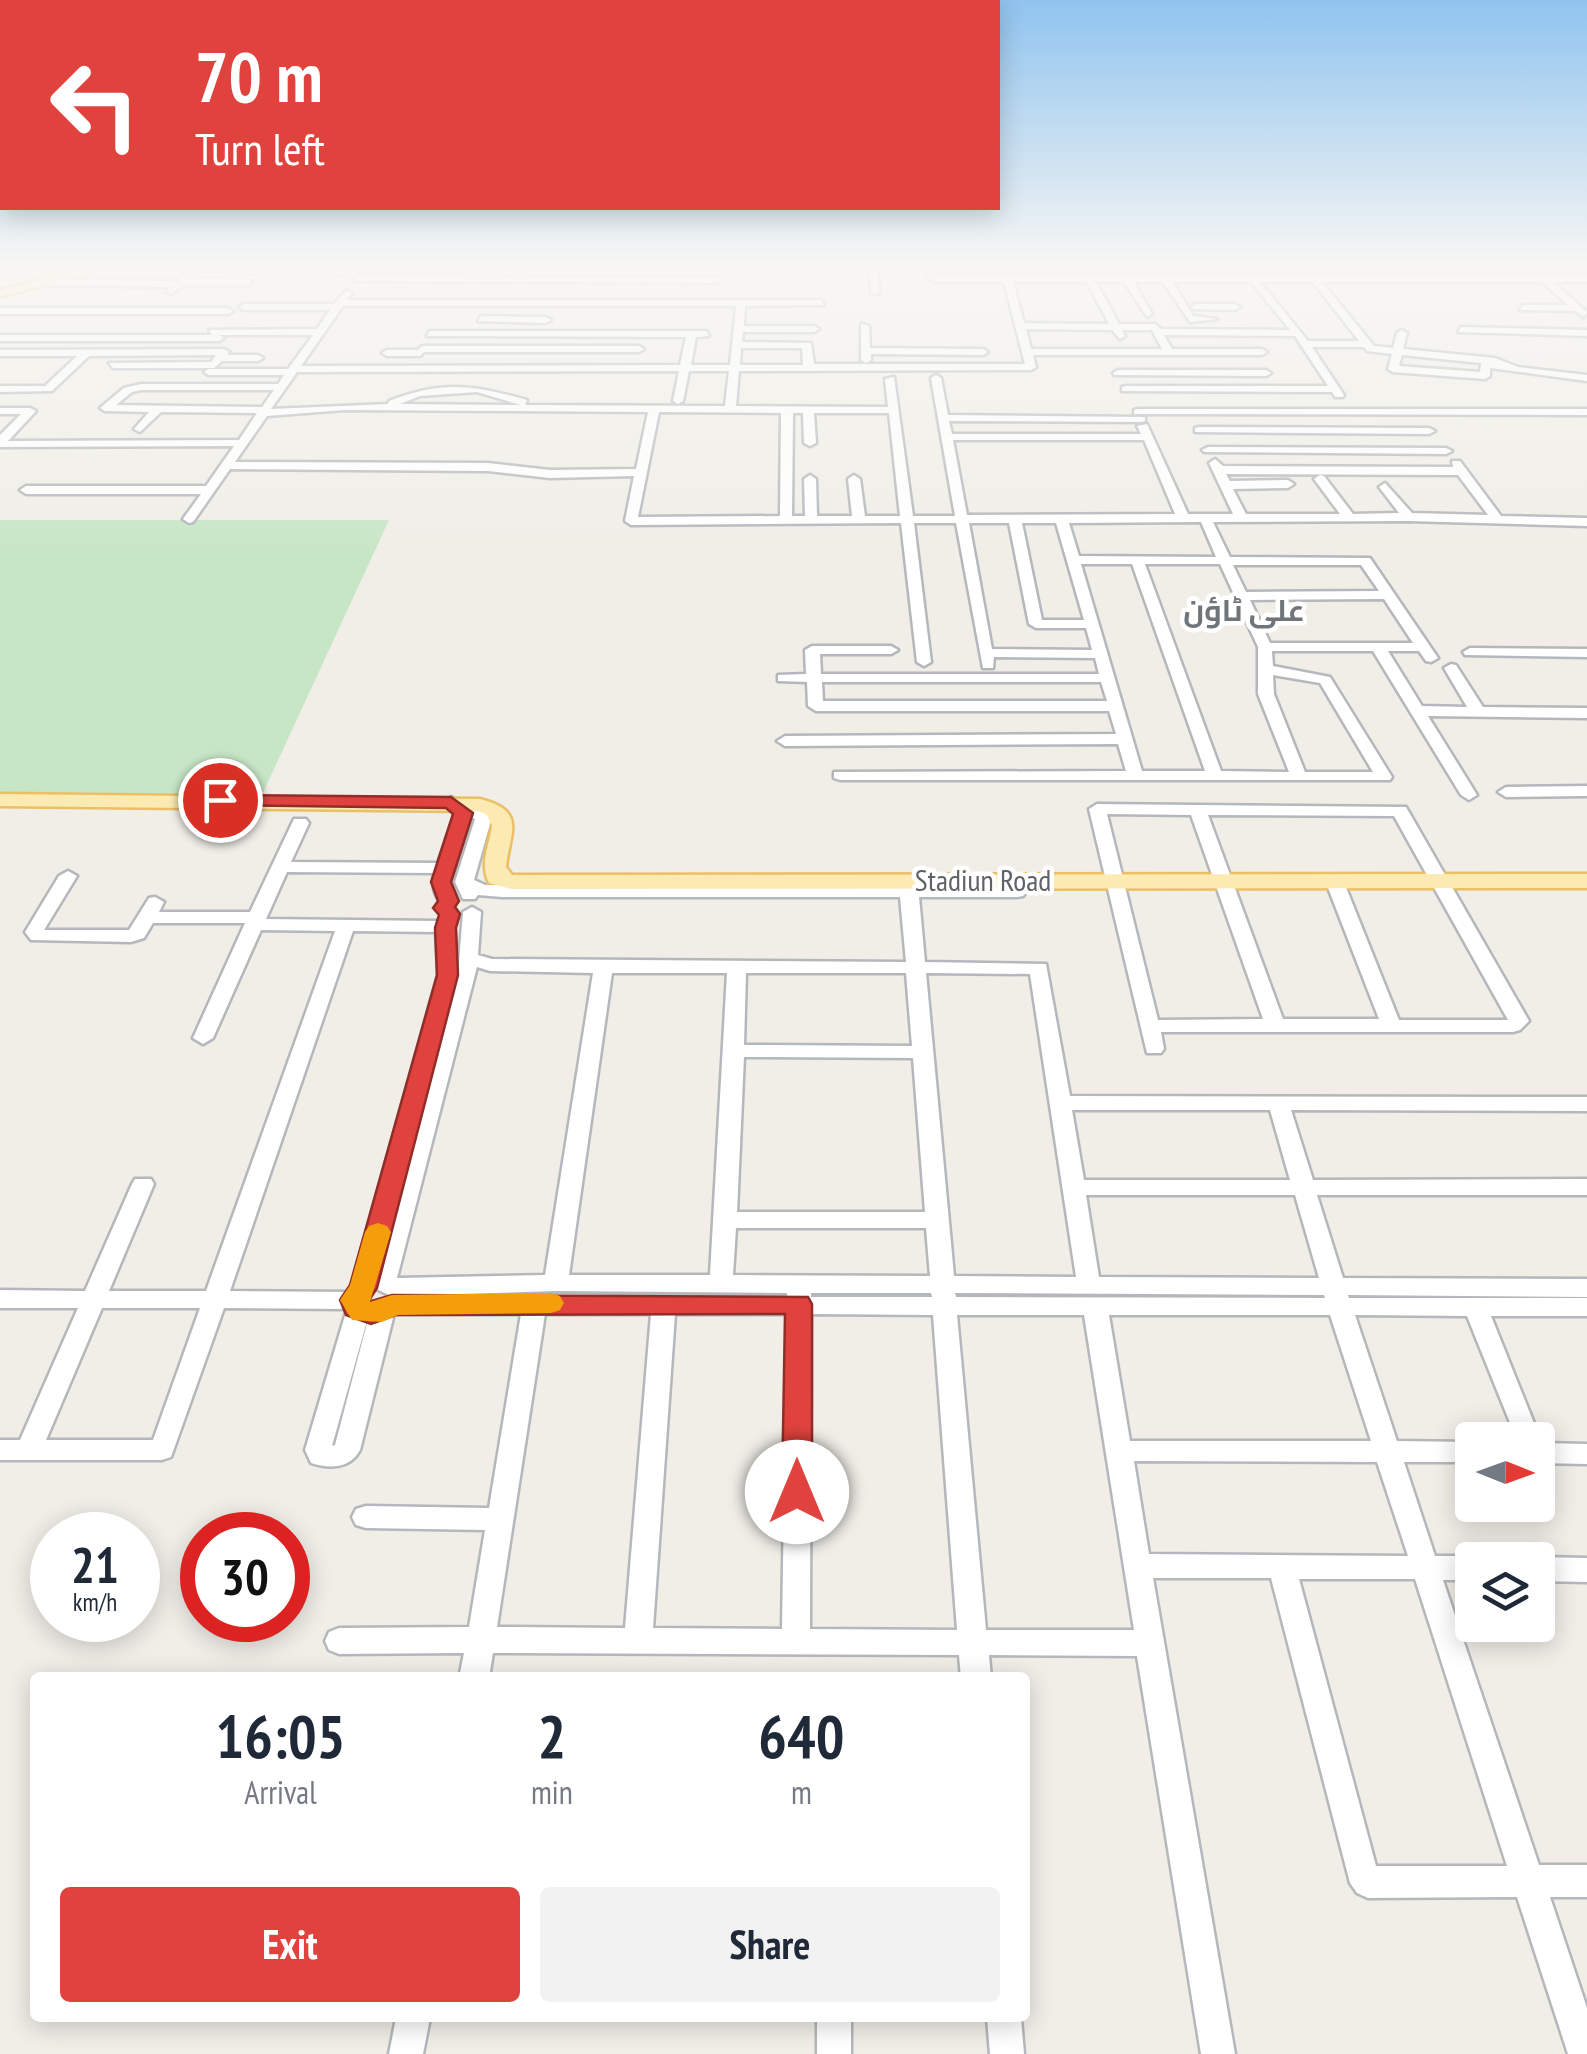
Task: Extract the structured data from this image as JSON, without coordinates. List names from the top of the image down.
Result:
{
  "streets": {
    "main road": ["Stadiun Road"]
  },
  "districts": ["علی ٹاؤن"],
  "north": "right",
  "page": {
    "turn": ["70 m", "Turn left"],
    "speed": "21 km/h",
    "limit": "30",
    "eta": [
      "16:05",
      "Arrival",
      "2",
      "min",
      "640",
      "m"
    ],
    "buttons": ["Exit", "Share"]
  }
}
